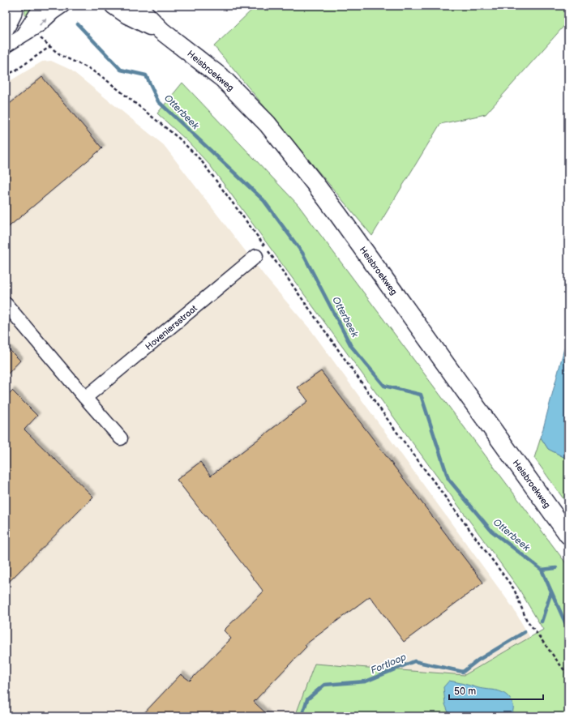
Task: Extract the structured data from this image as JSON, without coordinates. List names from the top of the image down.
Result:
{
  "streets": {
    "main road": ["Heisbroekweg"],
    "street": ["Hoveniersstraat"]
  },
  "water": ["Otterbeek", "Fortloop"],
  "scale_bar": "50 m"
}
